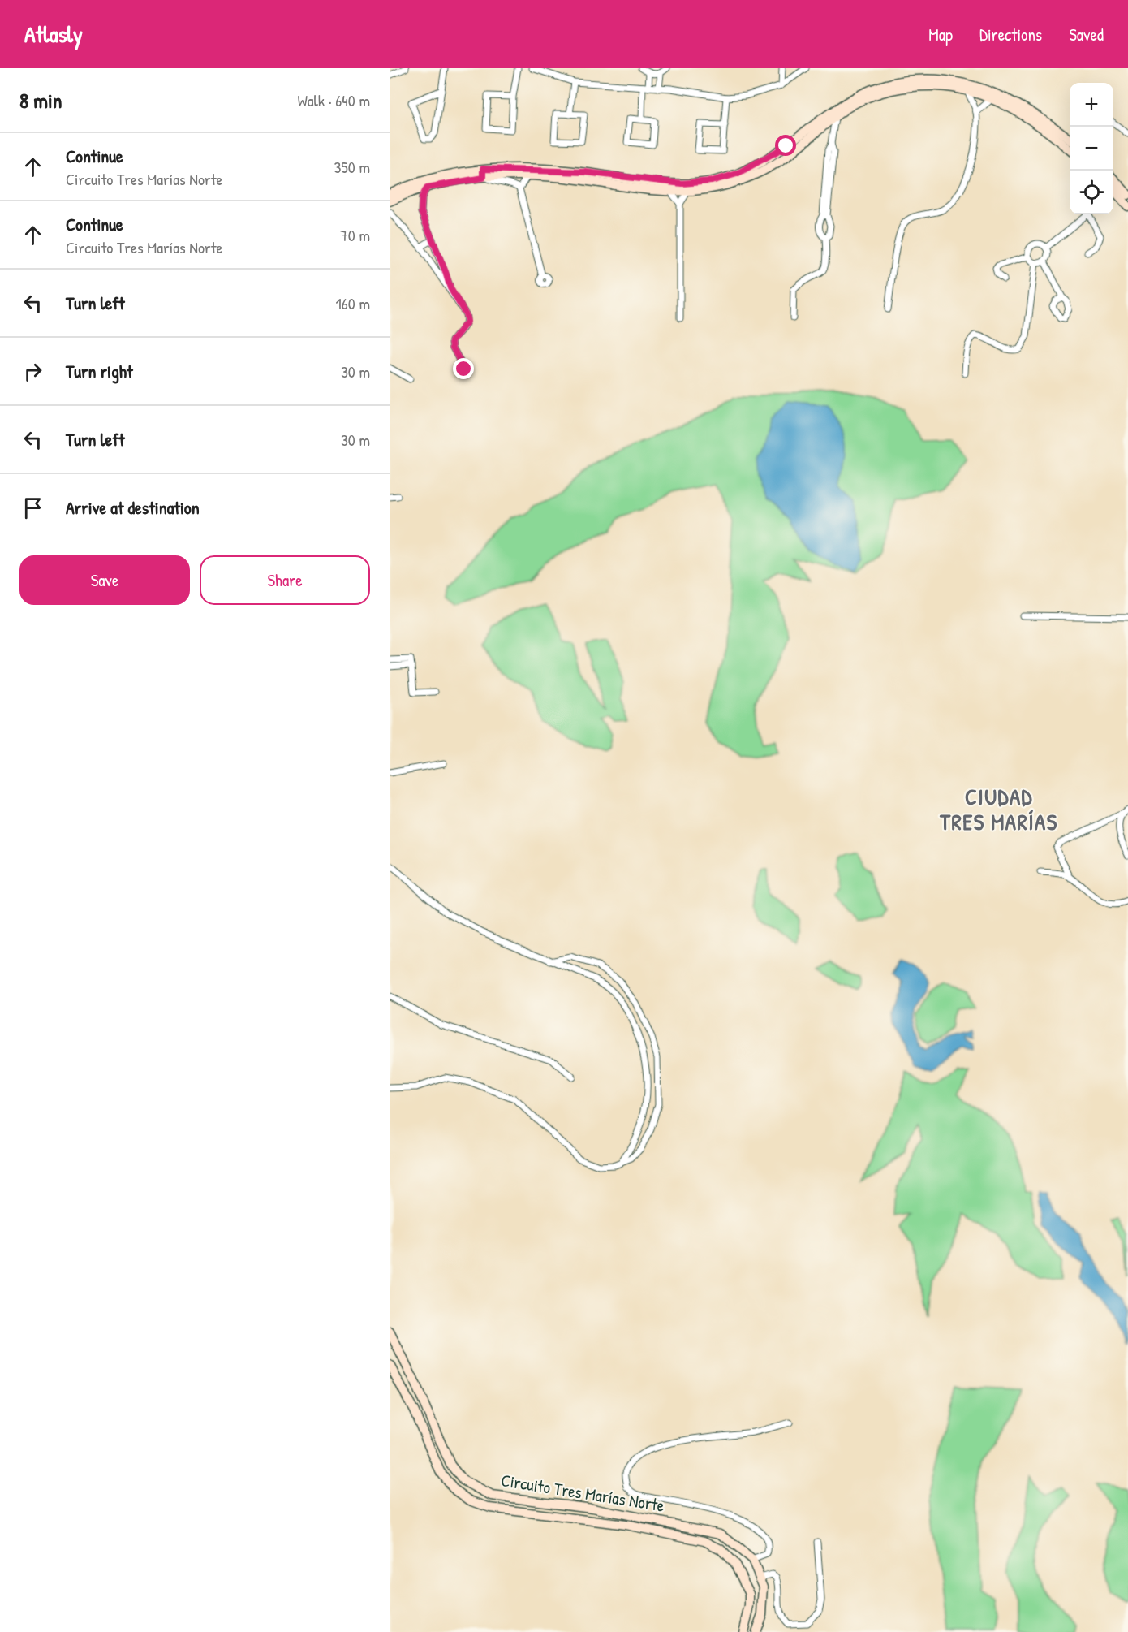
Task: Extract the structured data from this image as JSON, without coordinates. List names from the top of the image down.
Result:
{
  "streets": {
    "street": ["Circuito Tres Marías Norte"]
  },
  "districts": ["CIUDAD TRES MARÍAS"],
  "page": {
    "header": "Atlasly",
    "nav": ["Map", "Directions", "Saved"],
    "heading": ["8 min", "Walk · 640 m"],
    "map_buttons": ["+", "−"],
    "list": [
      ["Continue", "Circuito Tres Marías Norte", "350 m"],
      ["Continue", "Circuito Tres Marías Norte", "70 m"],
      ["Turn left", "160 m"],
      ["Turn right", "30 m"],
      ["Turn left", "30 m"],
      "Arrive at destination"
    ],
    "buttons": ["Save", "Share"]
  }
}
